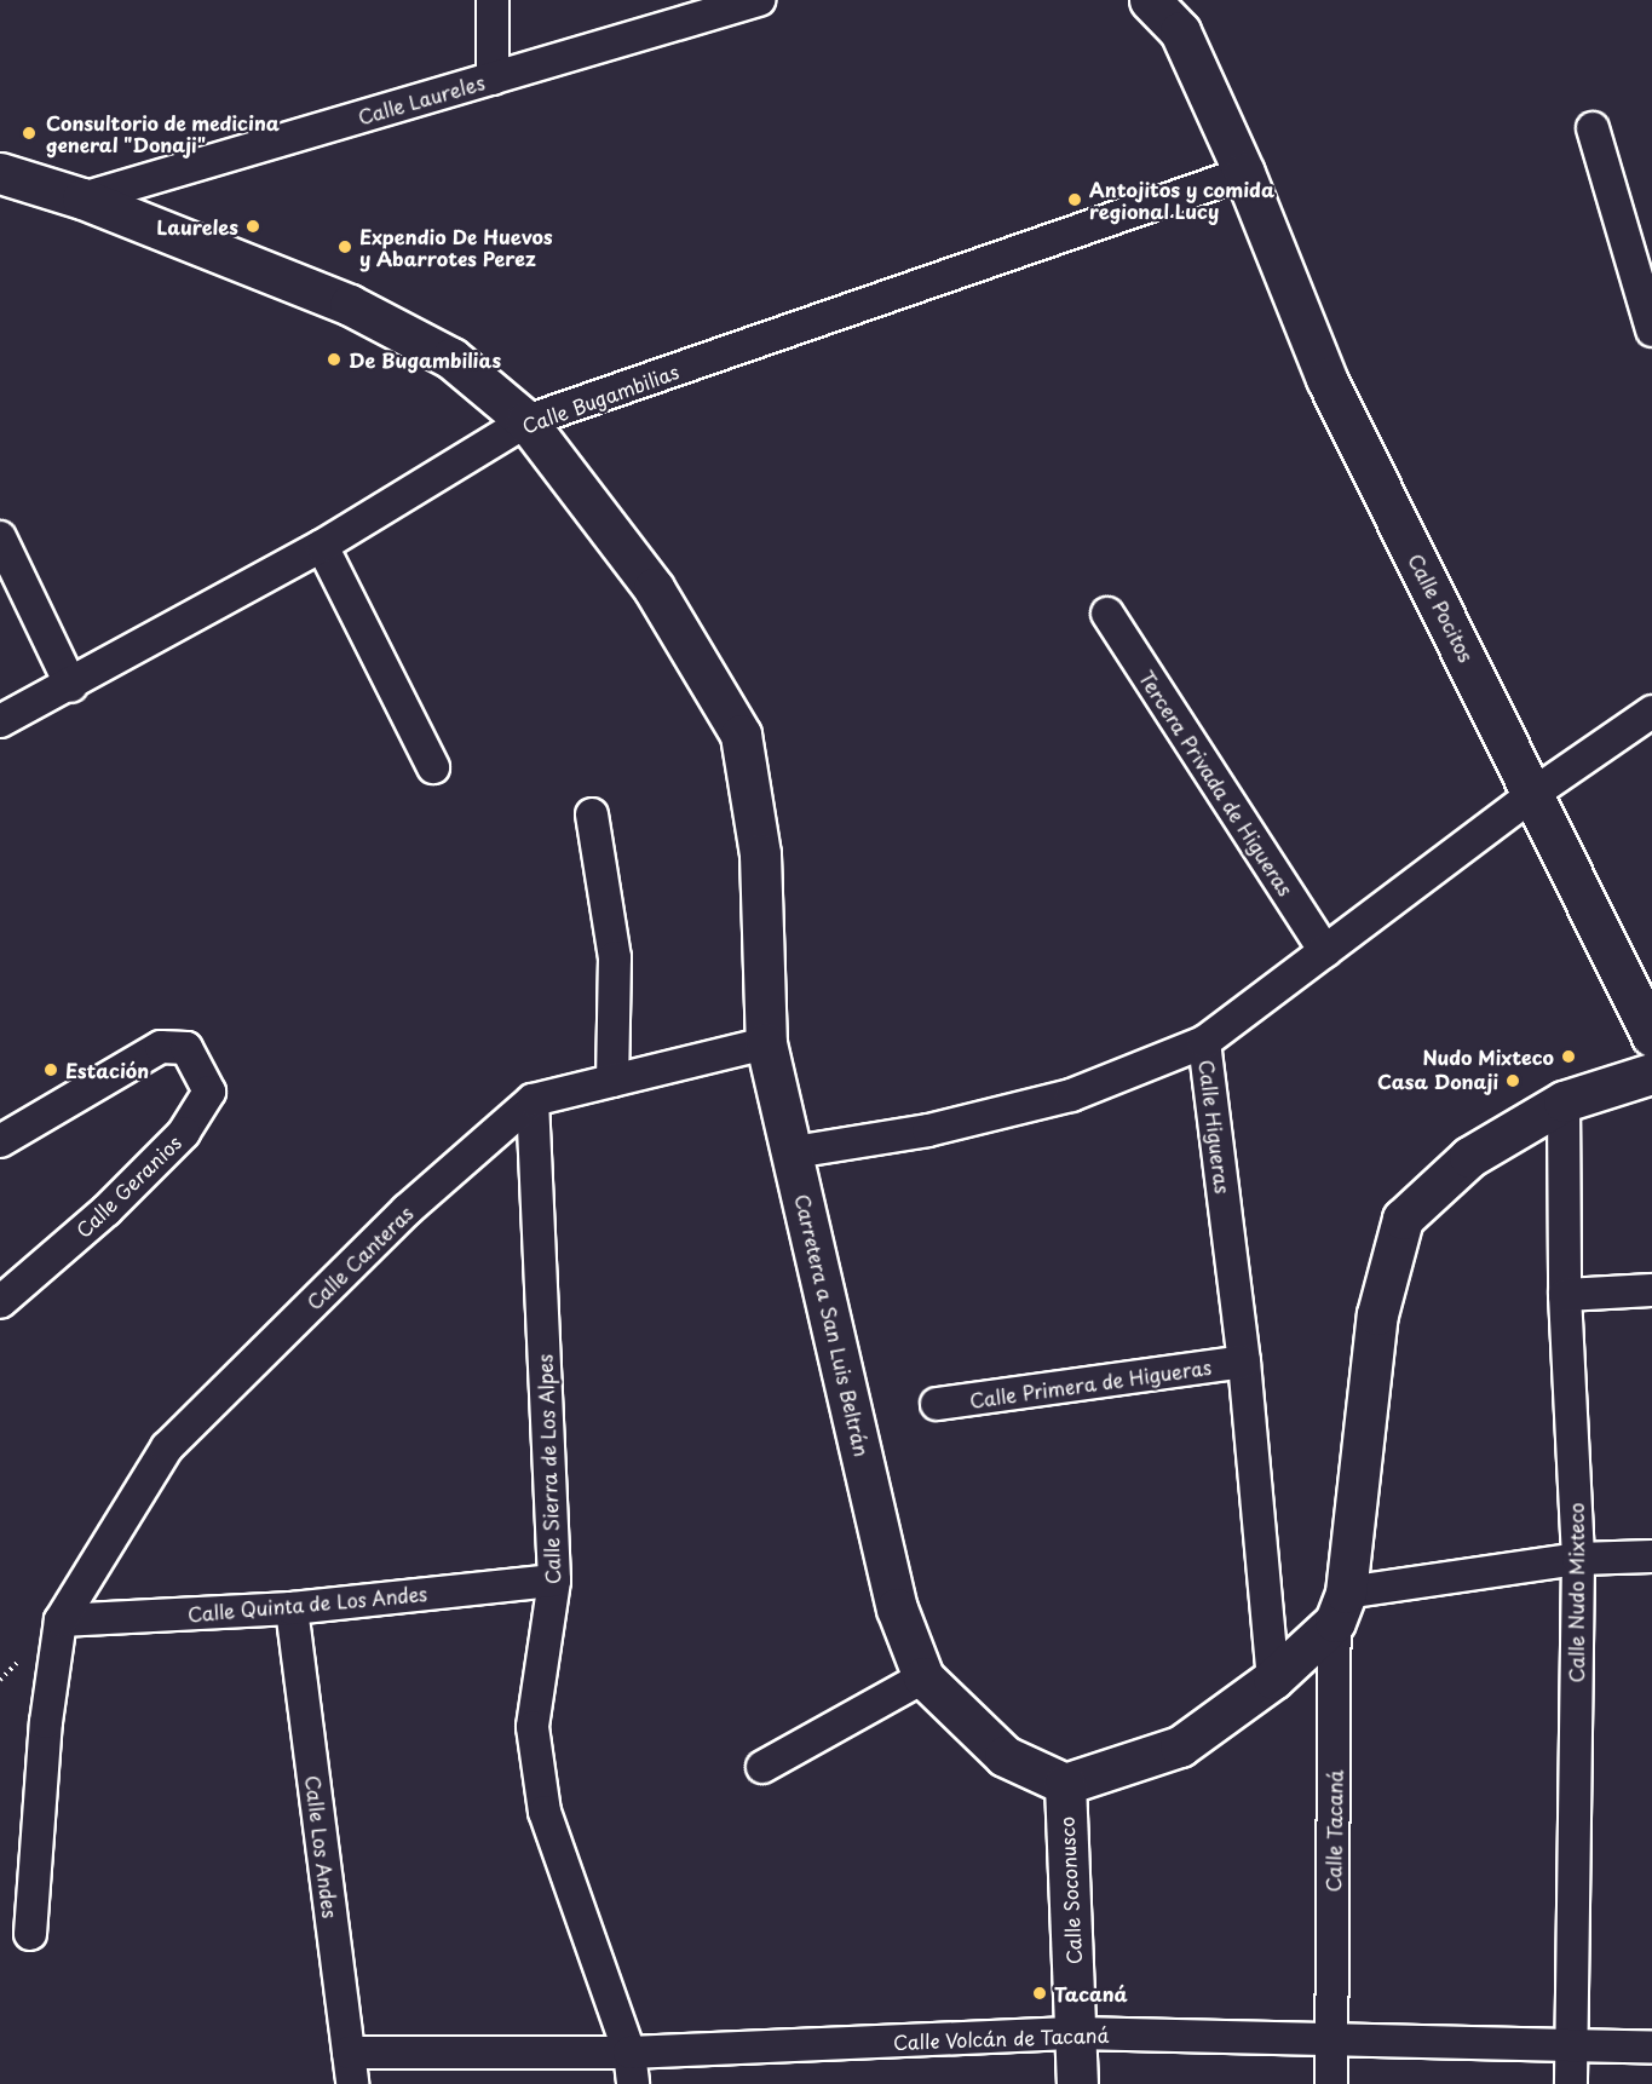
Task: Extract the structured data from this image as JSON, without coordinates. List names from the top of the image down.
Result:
{
  "streets": {
    "street": [
      "Calle Laureles",
      "Calle Bugambilias",
      "Calle Pocitos",
      "Tercera Privada de Higueras",
      "Calle Higueras",
      "Calle Geranios",
      "Calle Canteras",
      "Carretera a San Luis Beltrán",
      "Calle Primera de Higueras",
      "Calle Sierra de Los Alpes",
      "Calle Nudo Mixteco",
      "Calle Quinta de Los Andes",
      "Calle Tacaná",
      "Calle Los Andes",
      "Calle Soconusco",
      "Calle Volcán de Tacaná"
    ]
  },
  "crossings": [
    ["Calle Laureles", "Carretera a San Luis Beltrán"],
    ["Calle Bugambilias", "Calle Pocitos"],
    ["Calle Bugambilias", "Carretera a San Luis Beltrán"],
    ["Calle Pocitos", "Calle Higueras"],
    ["Tercera Privada de Higueras", "Calle Higueras"],
    ["Calle Higueras", "Calle Primera de Higueras"],
    ["Calle Canteras", "Carretera a San Luis Beltrán"],
    ["Calle Canteras", "Calle Sierra de Los Alpes"],
    ["Calle Canteras", "Calle Quinta de Los Andes"],
    ["Carretera a San Luis Beltrán", "Calle Soconusco"],
    ["Calle Sierra de Los Alpes", "Calle Quinta de Los Andes"],
    ["Calle Sierra de Los Alpes", "Calle Volcán de Tacaná"],
    ["Calle Nudo Mixteco", "Calle Volcán de Tacaná"],
    ["Calle Quinta de Los Andes", "Calle Los Andes"],
    ["Calle Tacaná", "Calle Volcán de Tacaná"],
    ["Calle Los Andes", "Calle Volcán de Tacaná"],
    ["Calle Soconusco", "Calle Volcán de Tacaná"]
  ],
  "places": [
    "Consultorio de medicina general \"Donaji\"",
    "Antojitos y comida regional Lucy",
    "Laureles",
    "Expendio De Huevos y Abarrotes Perez",
    "De Bugambilias",
    "Nudo Mixteco",
    "Estación",
    "Casa Donaji",
    "Tacaná"
  ]
}
